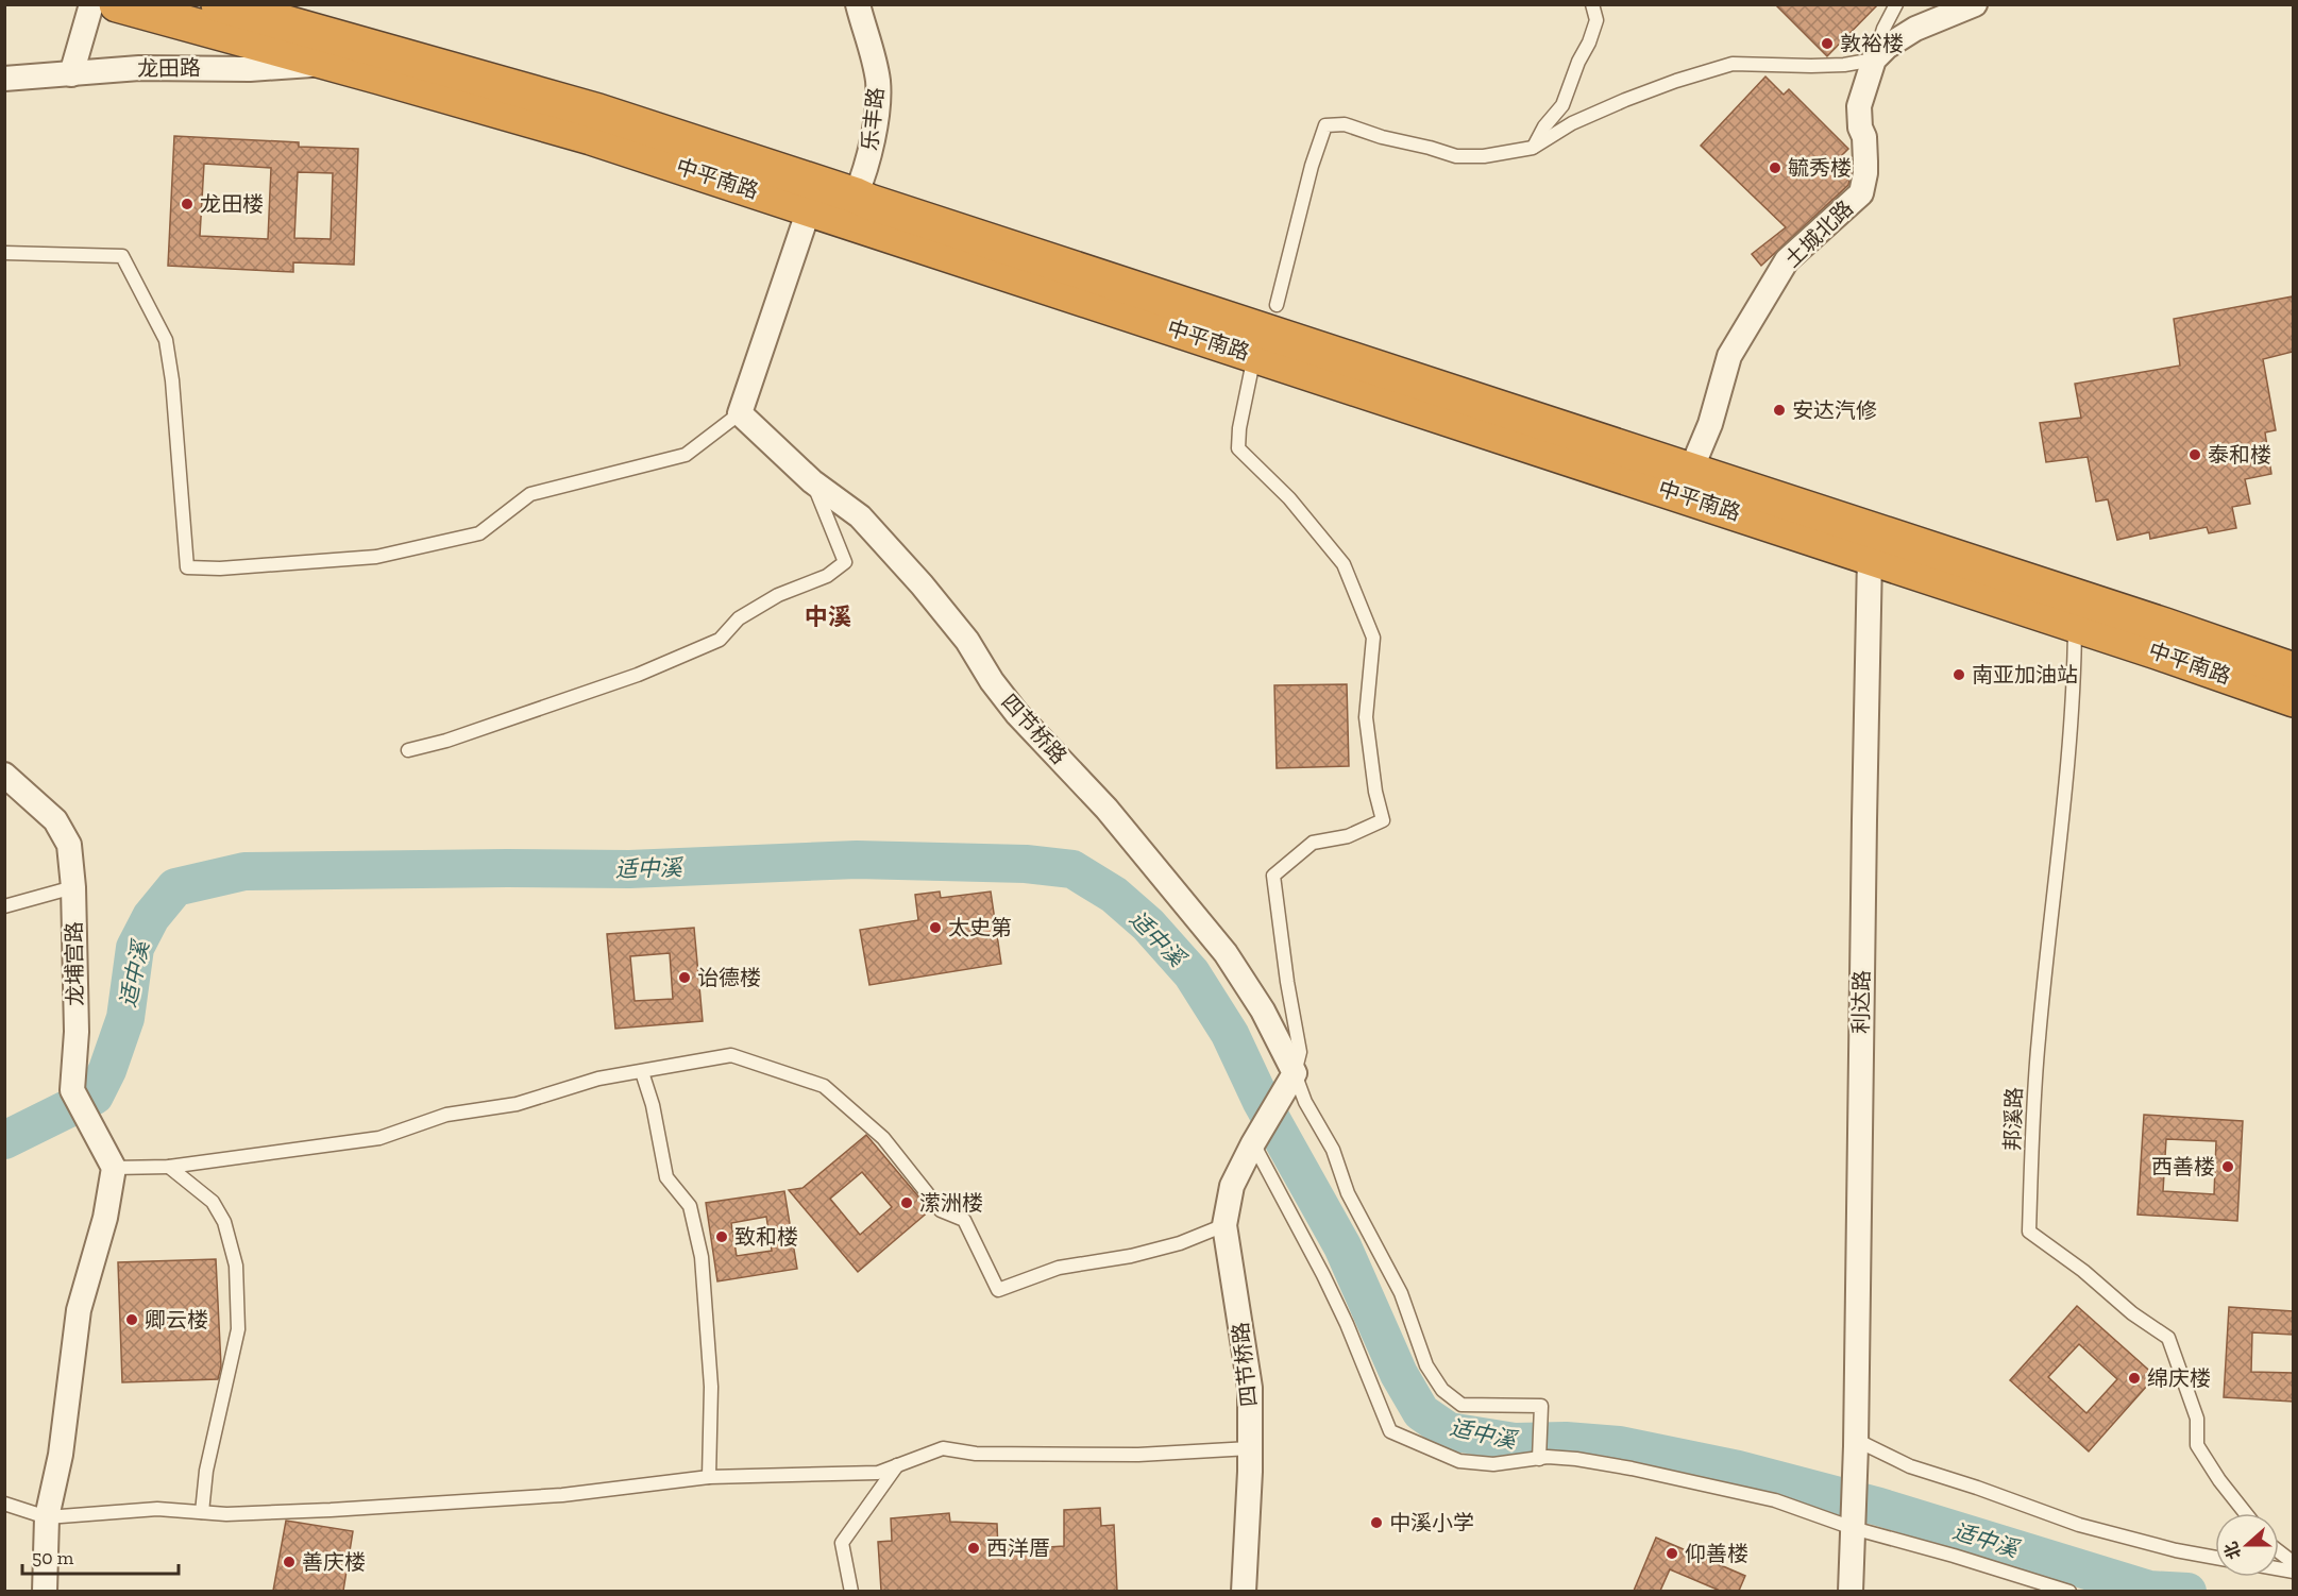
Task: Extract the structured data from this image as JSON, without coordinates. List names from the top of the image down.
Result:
{
  "streets": {
    "highway": ["中平南路"],
    "street": [
      "龙田路",
      "乐丰路",
      "土城北路",
      "四节桥路",
      "龙埔宫路",
      "利达路"
    ],
    "lane": ["邦溪路"]
  },
  "crossings": [
    ["龙田路", "中平南路"],
    ["中平南路", "利达路"],
    ["中平南路", "邦溪路"]
  ],
  "districts": ["中溪"],
  "water": ["适中溪"],
  "places": [
    "敦裕楼",
    "毓秀楼",
    "龙田楼",
    "安达汽修",
    "泰和楼",
    "南亚加油站",
    "太史第",
    "诒德楼",
    "西善楼",
    "潆洲楼",
    "致和楼",
    "卿云楼",
    "绵庆楼",
    "中溪小学",
    "西洋厝",
    "仰善楼",
    "善庆楼"
  ],
  "scale_bar": "50 m",
  "north": "left"
}
